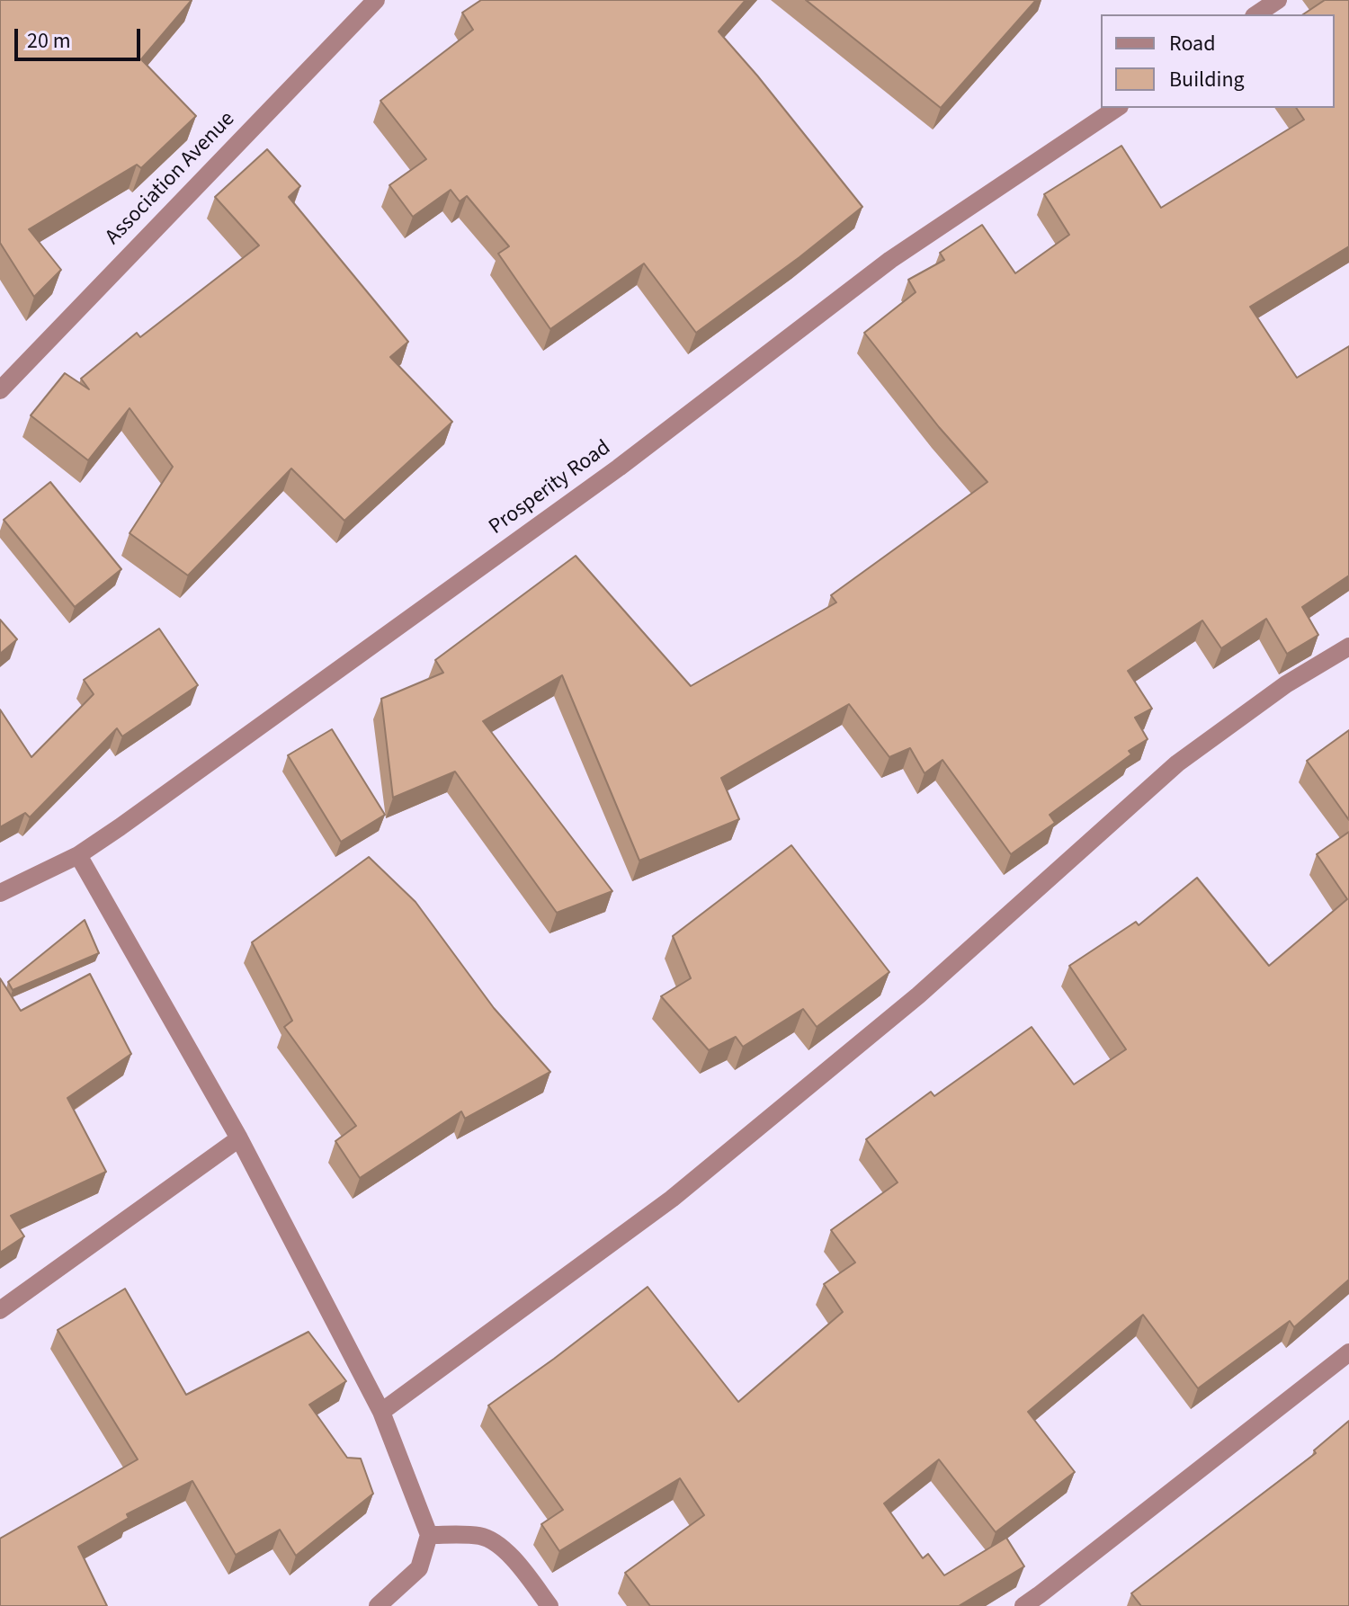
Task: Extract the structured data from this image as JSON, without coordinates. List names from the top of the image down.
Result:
{
  "streets": {
    "street": ["Association Avenue", "Prosperity Road"]
  },
  "legend": ["Road", "Building"],
  "scale_bar": "20 m"
}
